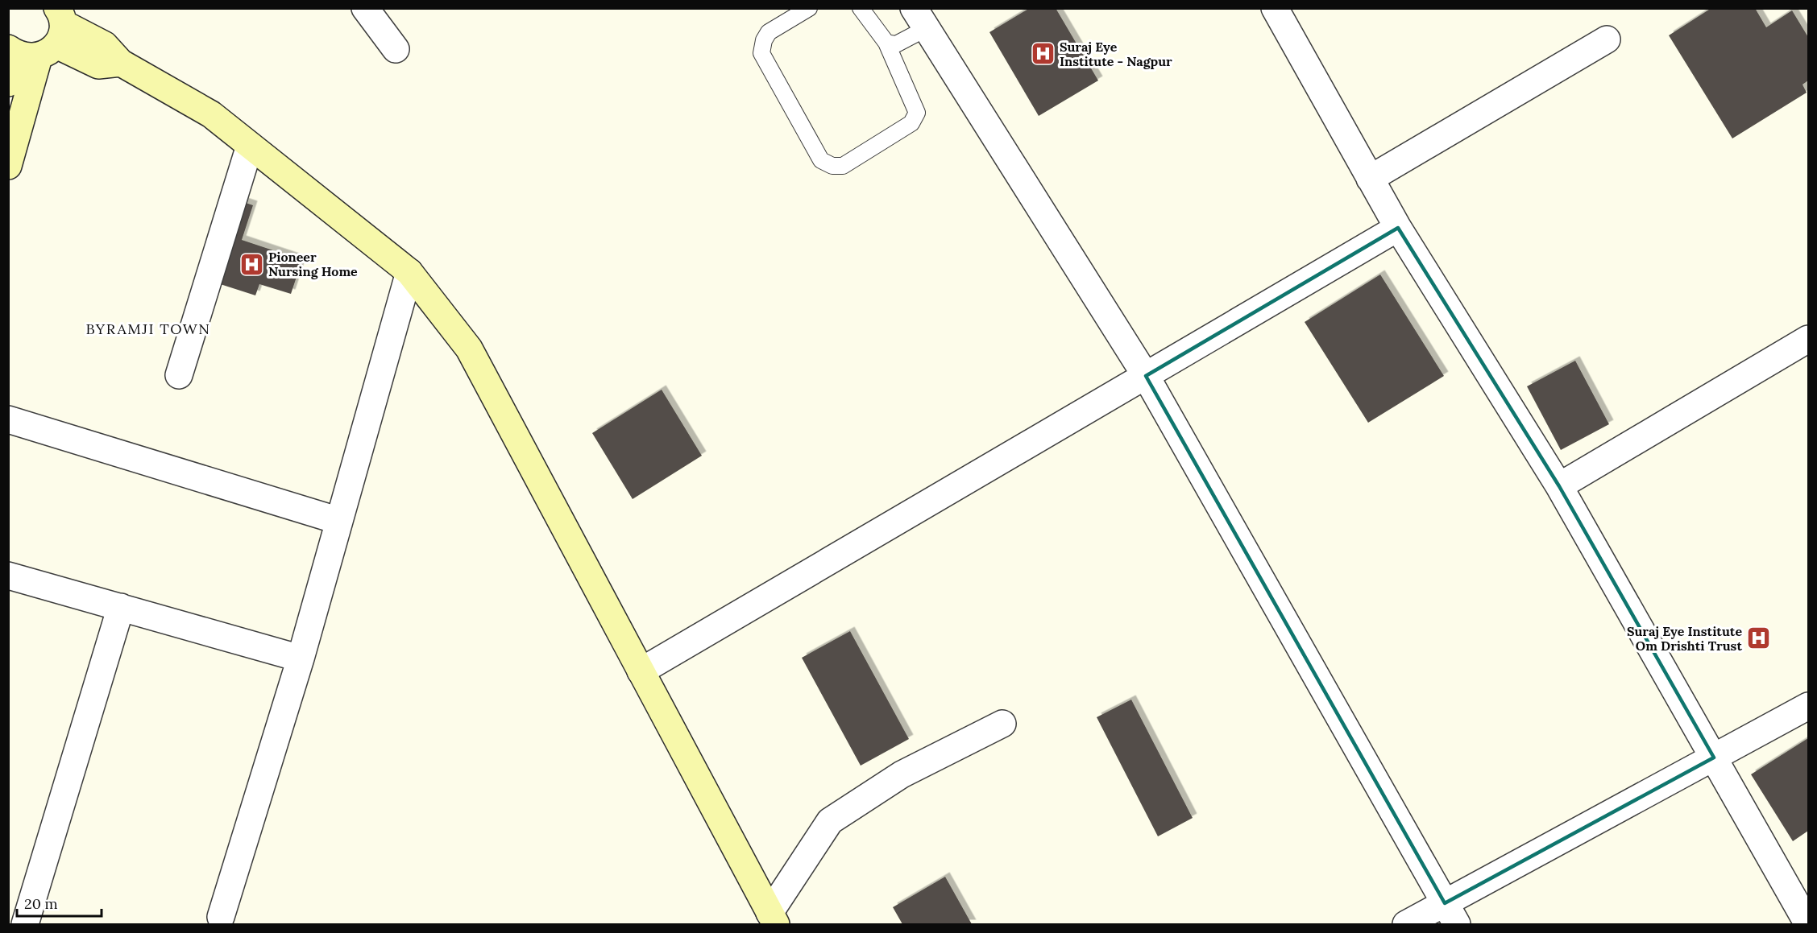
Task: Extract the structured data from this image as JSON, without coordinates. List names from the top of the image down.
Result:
{
  "districts": ["BYRAMJI TOWN"],
  "places": {
    "hospital": ["Suraj Eye Institute - Nagpur", "Pioneer Nursing Home", "Suraj Eye Institute Om Drishti Trust"]
  },
  "scale_bar": "20 m"
}
